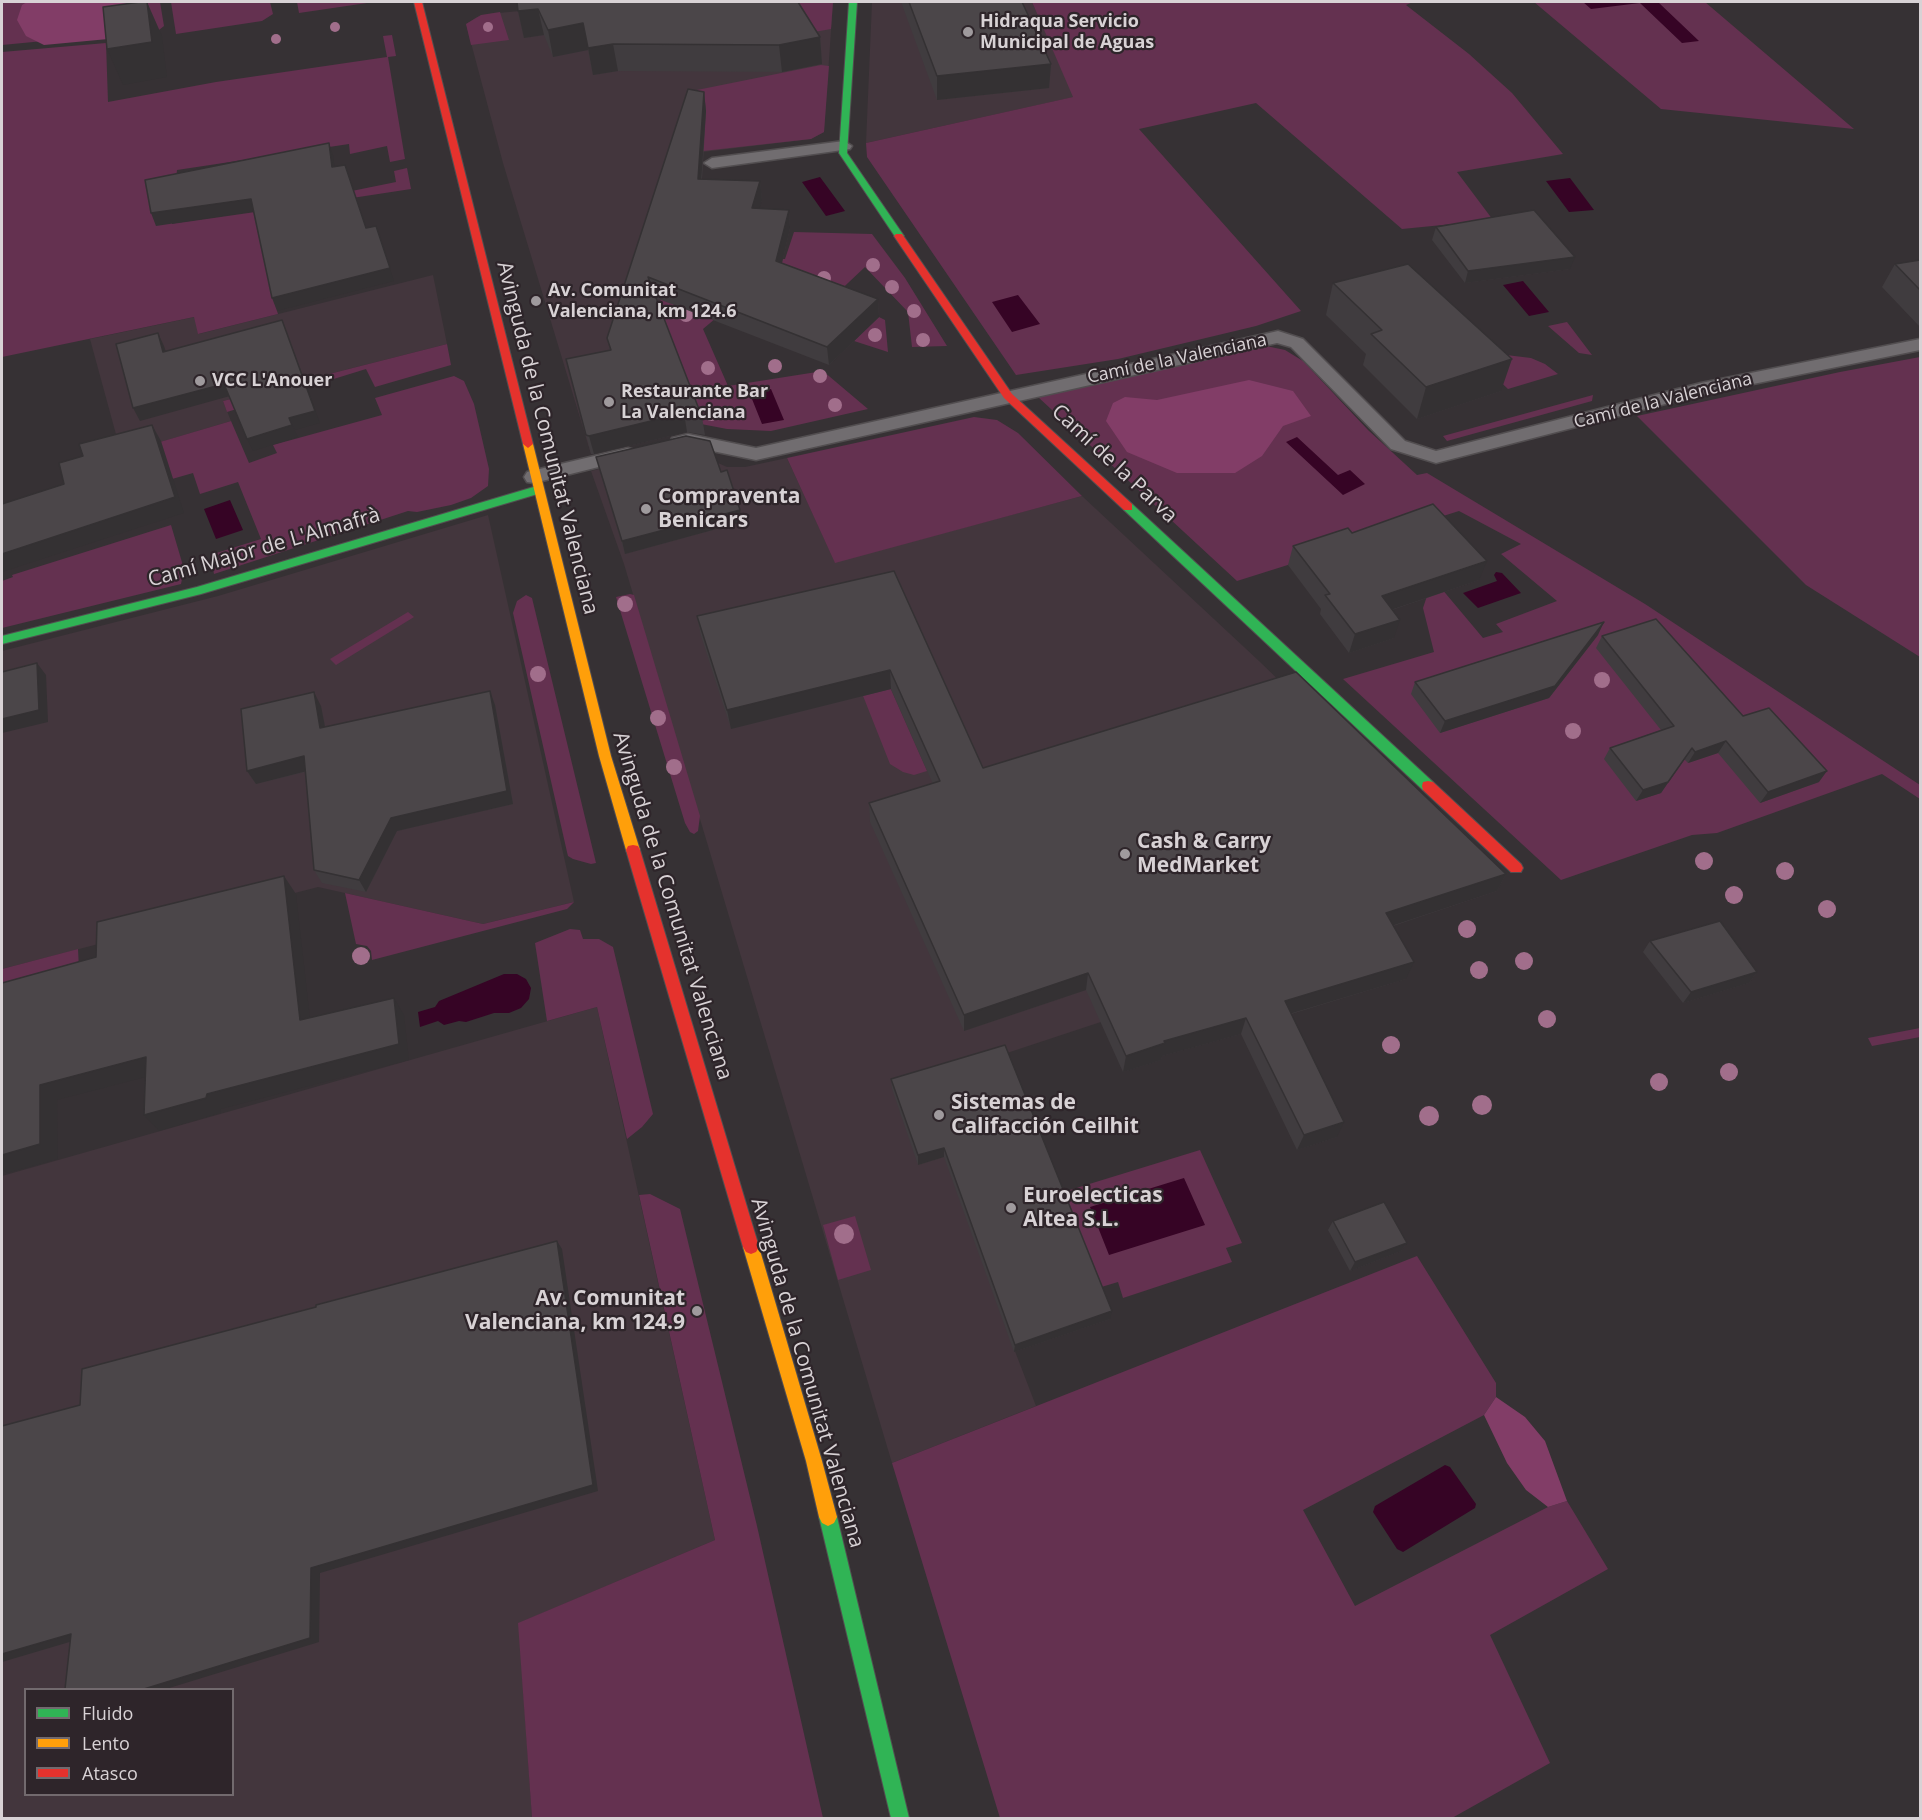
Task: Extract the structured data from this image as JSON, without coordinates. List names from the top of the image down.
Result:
{
  "streets": {
    "main road": ["Avinguda de la Comunitat Valenciana", "Camí de la Parva", "Camí Major de L'Almafrà"],
    "lane": ["Camí de la Valenciana"]
  },
  "crossings": [
    ["Camí de la Valenciana", "Camí de la Parva"],
    ["Avinguda de la Comunitat Valenciana", "Camí Major de L'Almafrà"]
  ],
  "places": [
    "Hidraqua Servicio Municipal de Aguas",
    "Av. Comunitat Valenciana, km 124.6",
    "VCC L'Anouer",
    "Restaurante Bar La Valenciana",
    "Compraventa Benicars",
    "Cash & Carry MedMarket",
    "Sistemas de Califacción Ceilhit",
    "Euroelecticas Altea S.L.",
    "Av. Comunitat Valenciana, km 124.9"
  ],
  "legend": ["Fluido", "Lento", "Atasco"]
}
